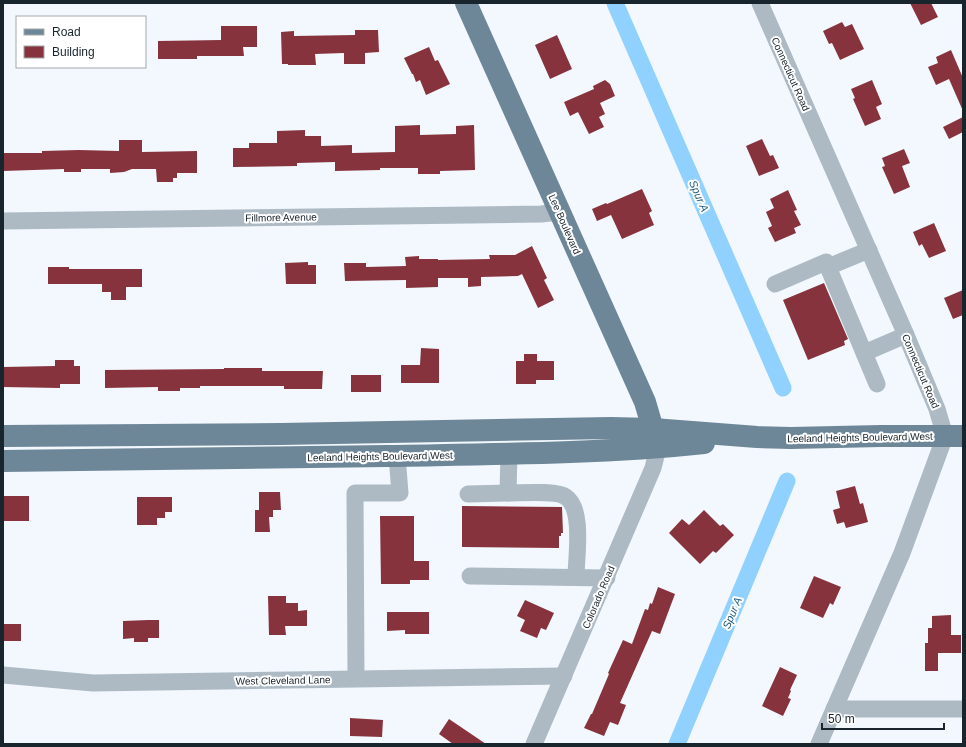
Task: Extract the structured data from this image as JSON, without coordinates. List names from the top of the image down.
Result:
{
  "streets": {
    "main road": ["Lee Boulevard", "Leeland Heights Boulevard West"],
    "street": [
      "Connecticut Road",
      "Fillmore Avenue",
      "Colorado Road",
      "West Cleveland Lane"
    ]
  },
  "crossings": [
    ["Connecticut Road", "Leeland Heights Boulevard West"],
    ["Fillmore Avenue", "Lee Boulevard"],
    ["Lee Boulevard", "Leeland Heights Boulevard West"],
    ["Lee Boulevard", "Colorado Road"],
    ["Leeland Heights Boulevard West", "Colorado Road"],
    ["Colorado Road", "West Cleveland Lane"]
  ],
  "water": ["Spur A"],
  "legend": ["Road", "Building"],
  "scale_bar": "50 m"
}
